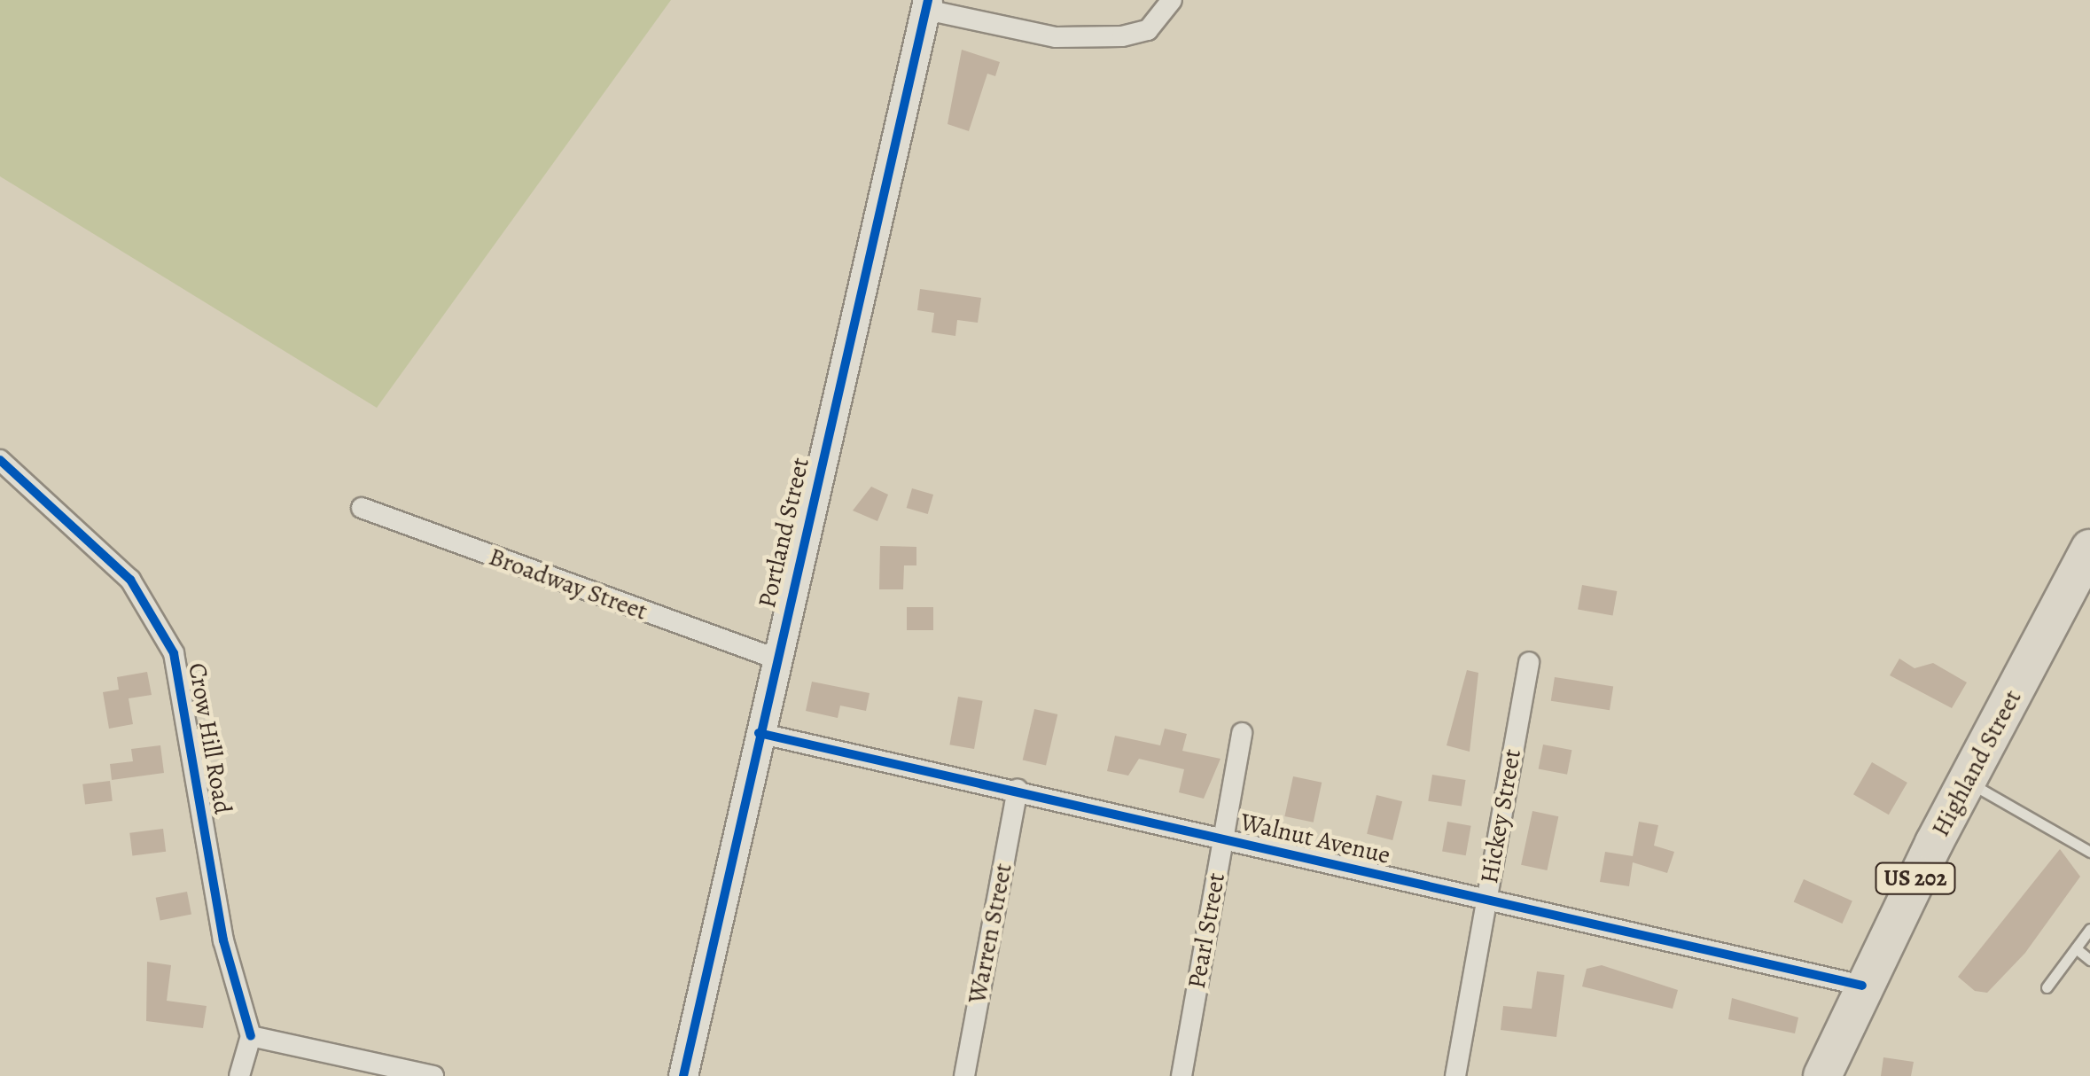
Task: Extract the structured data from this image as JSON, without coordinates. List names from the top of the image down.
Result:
{
  "streets": {
    "highway": ["Highland Street", "US 202"],
    "street": [
      "Portland Street",
      "Broadway Street",
      "Crow Hill Road",
      "Hickey Street",
      "Walnut Avenue",
      "Pearl Street",
      "Warren Street"
    ]
  },
  "crossings": [
    ["Portland Street", "Broadway Street"],
    ["Portland Street", "Walnut Avenue"],
    ["Highland Street", "Walnut Avenue"],
    ["Hickey Street", "Walnut Avenue"],
    ["Walnut Avenue", "Pearl Street"],
    ["Walnut Avenue", "Warren Street"]
  ]
}
